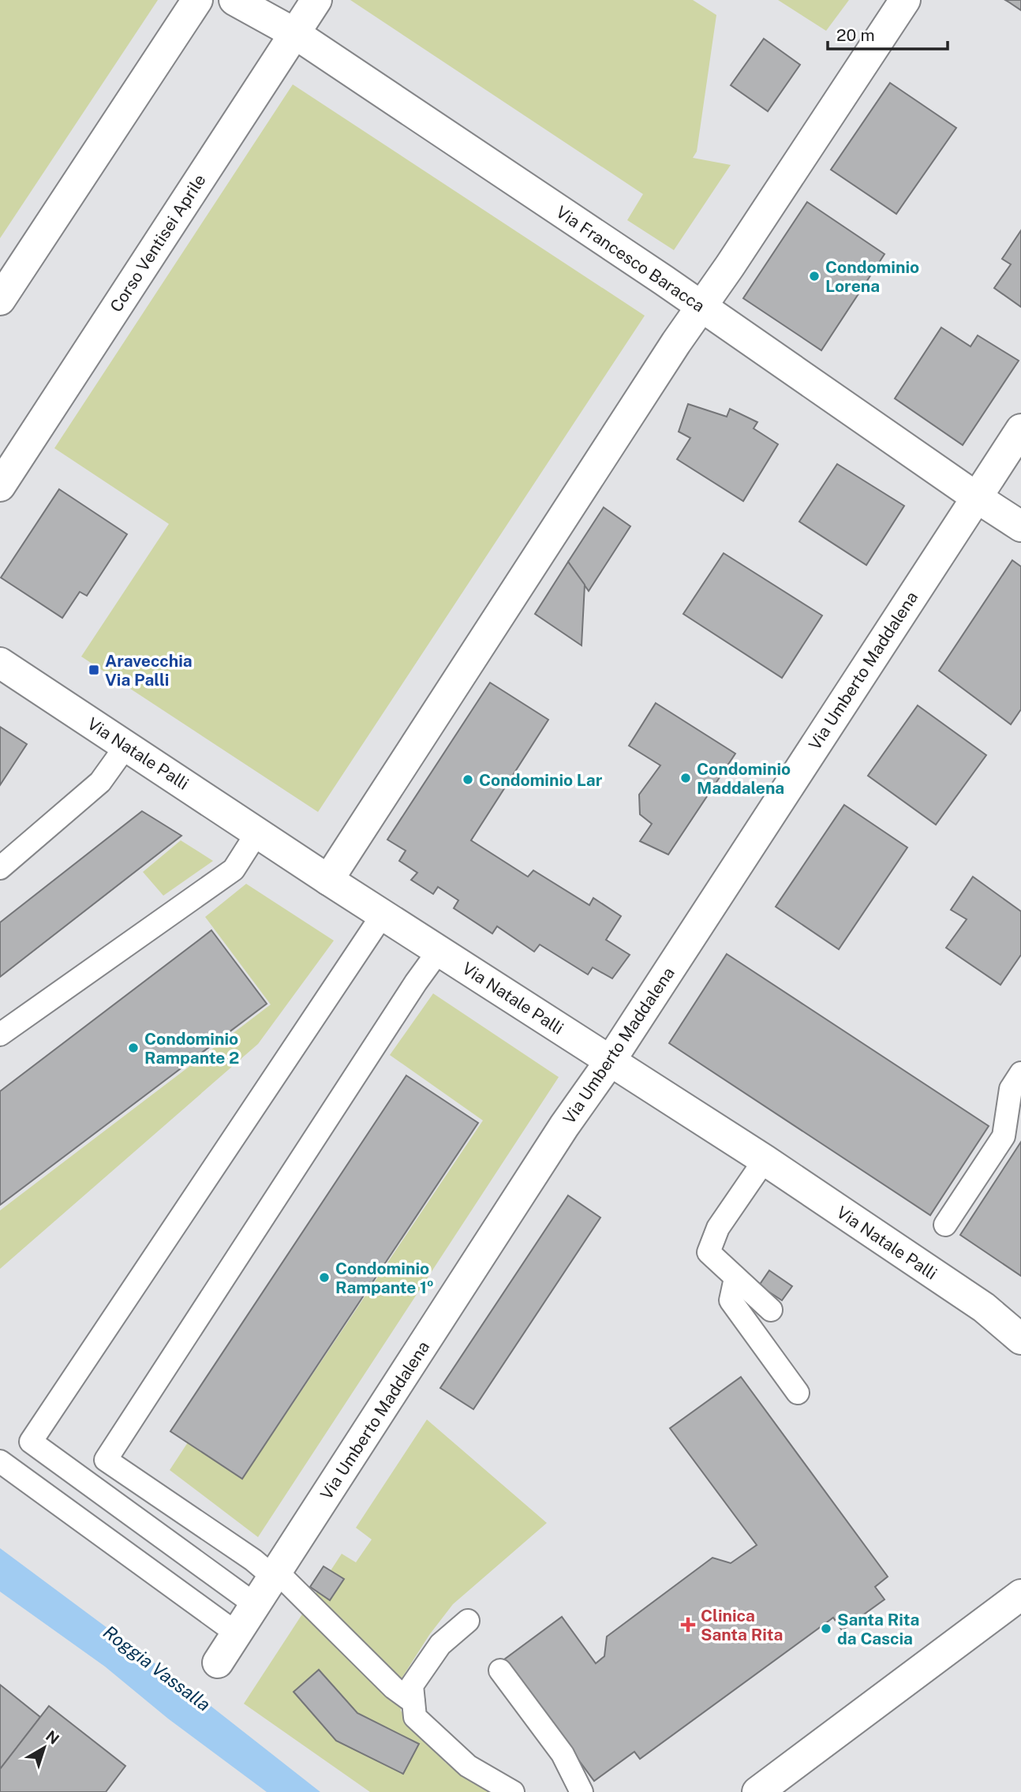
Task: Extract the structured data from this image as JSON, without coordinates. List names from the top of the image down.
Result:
{
  "streets": {
    "street": [
      "Corso Ventisei Aprile",
      "Via Francesco Baracca",
      "Via Umberto Maddalena",
      "Via Natale Palli"
    ]
  },
  "crossings": [
    ["Corso Ventisei Aprile", "Via Francesco Baracca"],
    ["Via Francesco Baracca", "Via Umberto Maddalena"],
    ["Via Umberto Maddalena", "Via Natale Palli"]
  ],
  "water": ["Roggia Vassalla"],
  "places": {
    "other": [
      "Condominio Lorena",
      "Condominio Maddalena",
      "Condominio Lar",
      "Condominio Rampante 2",
      "Condominio Rampante 1º",
      "Santa Rita da Cascia"
    ],
    "transit": ["Aravecchia Via Palli"],
    "health": ["Clinica Santa Rita"]
  },
  "scale_bar": "20 m",
  "north": "top right"
}
